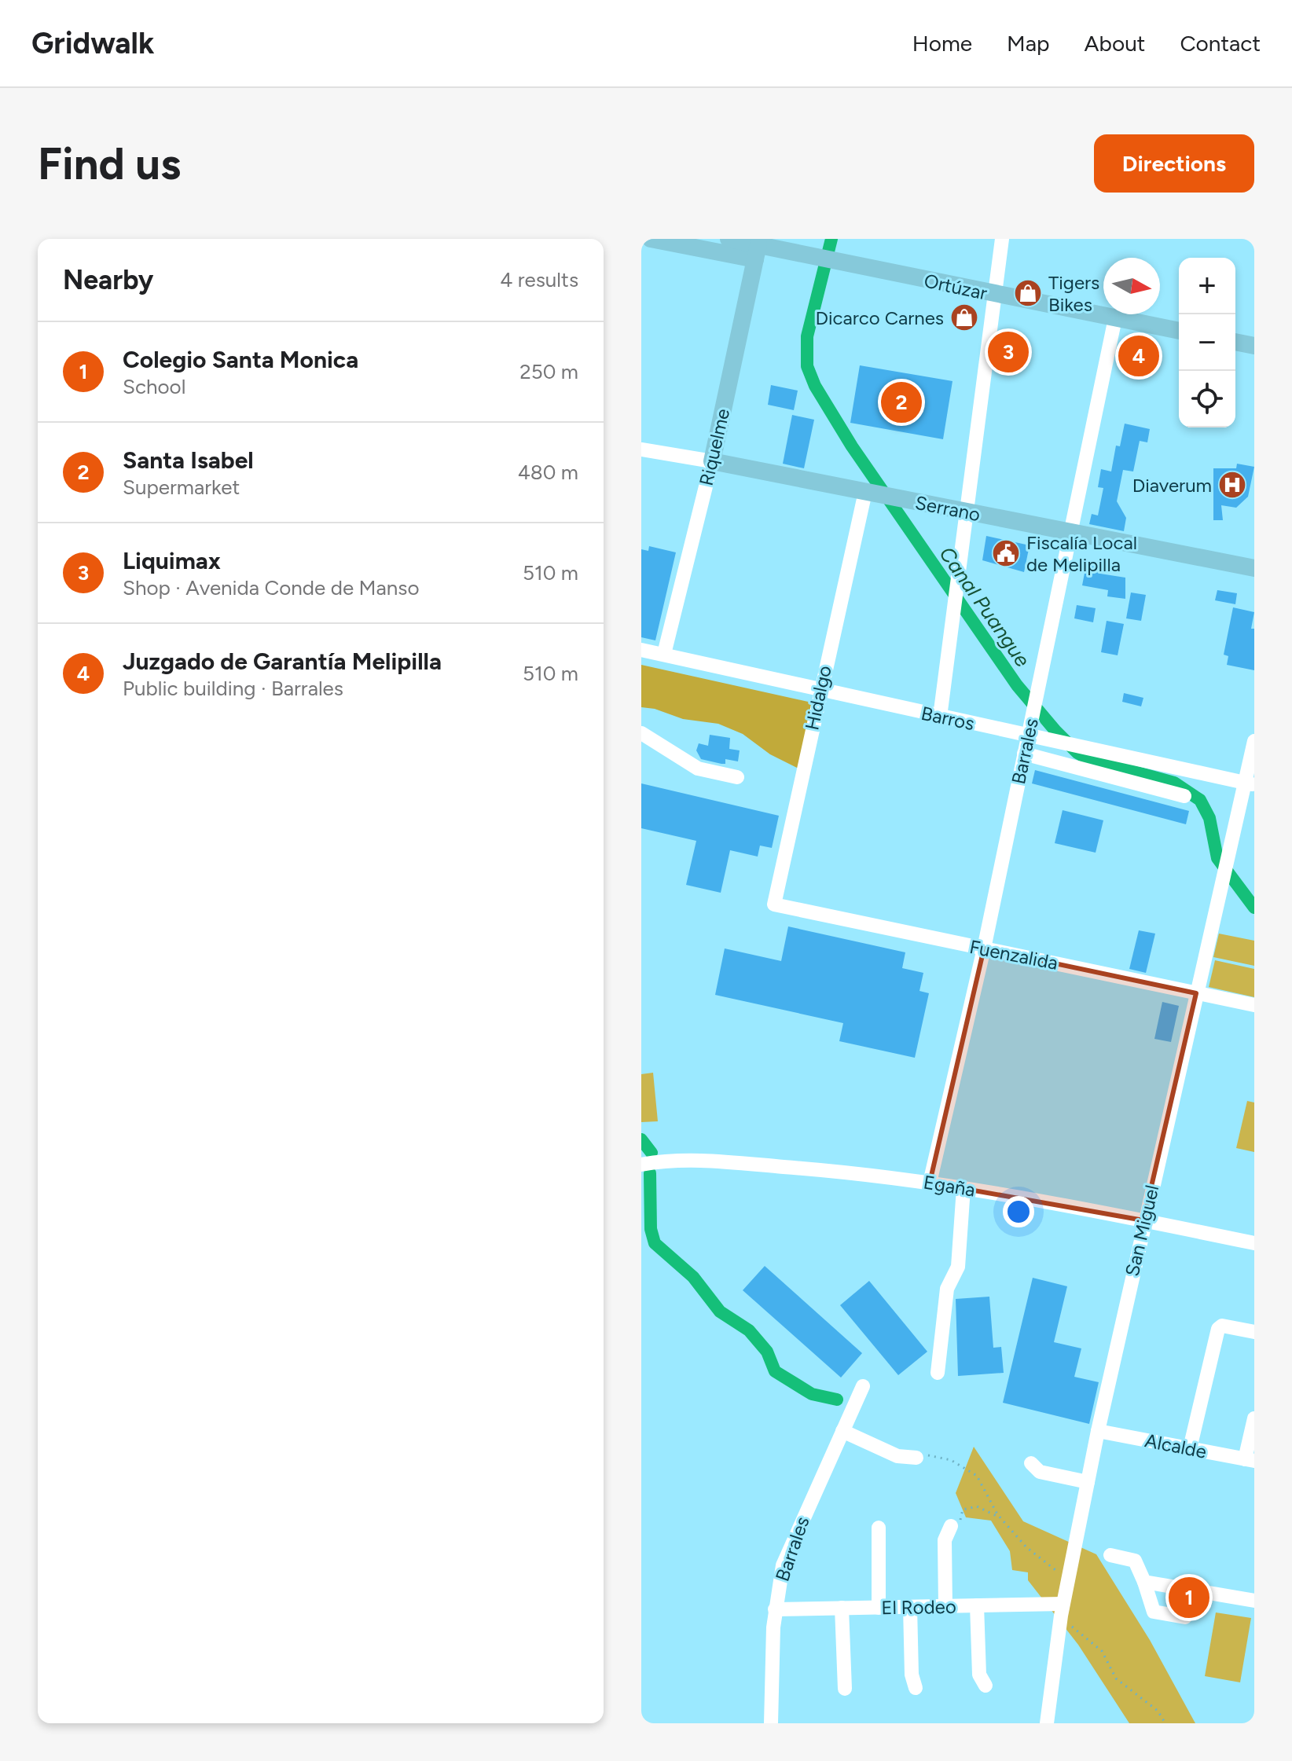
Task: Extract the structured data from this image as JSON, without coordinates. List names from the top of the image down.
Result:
{
  "streets": {
    "main road": ["Ortúzar", "Riquelme", "Serrano"],
    "street": [
      "Hidalgo",
      "Barros",
      "Barrales",
      "Fuenzalida",
      "Egaña",
      "San Miguel",
      "Alcalde",
      "El Rodeo"
    ]
  },
  "crossings": [
    ["Ortúzar", "Riquelme"],
    ["Ortúzar", "Barrales"],
    ["Riquelme", "Serrano"],
    ["Riquelme", "Barros"],
    ["Serrano", "Hidalgo"],
    ["Serrano", "Barrales"],
    ["Hidalgo", "Barros"],
    ["Hidalgo", "Fuenzalida"],
    ["Barros", "Barrales"],
    ["Barros", "San Miguel"],
    ["Barrales", "Fuenzalida"],
    ["Barrales", "Egaña"],
    ["Barrales", "El Rodeo"],
    ["Fuenzalida", "San Miguel"],
    ["Egaña", "San Miguel"],
    ["San Miguel", "Alcalde"],
    ["San Miguel", "El Rodeo"]
  ],
  "water": ["Canal Puangue"],
  "places": {
    "shop": ["Tigers Bikes", "Dicarco Carnes"],
    "hospital": ["Diaverum"],
    "public building": ["Fiscalía Local de Melipilla"]
  },
  "north": "right",
  "page": {
    "header": "Gridwalk",
    "nav": [
      "Home",
      "Map",
      "About",
      "Contact"
    ],
    "buttons": "Directions",
    "title": "Find us",
    "heading": ["Nearby", "4 results"],
    "map_buttons": ["+", "−"],
    "list": [
      {
        "mark": "1",
        "name": "Colegio Santa Monica",
        "note": "School",
        "value": "250 m"
      },
      {
        "mark": "2",
        "name": "Santa Isabel",
        "note": "Supermarket",
        "value": "480 m"
      },
      {
        "mark": "3",
        "name": "Liquimax",
        "note": "Shop · Avenida Conde de Manso",
        "value": "510 m"
      },
      {
        "mark": "4",
        "name": "Juzgado de Garantía Melipilla",
        "note": "Public building · Barrales",
        "value": "510 m"
      }
    ],
    "pins": [
      "3",
      "4",
      "2",
      "1"
    ]
  }
}
